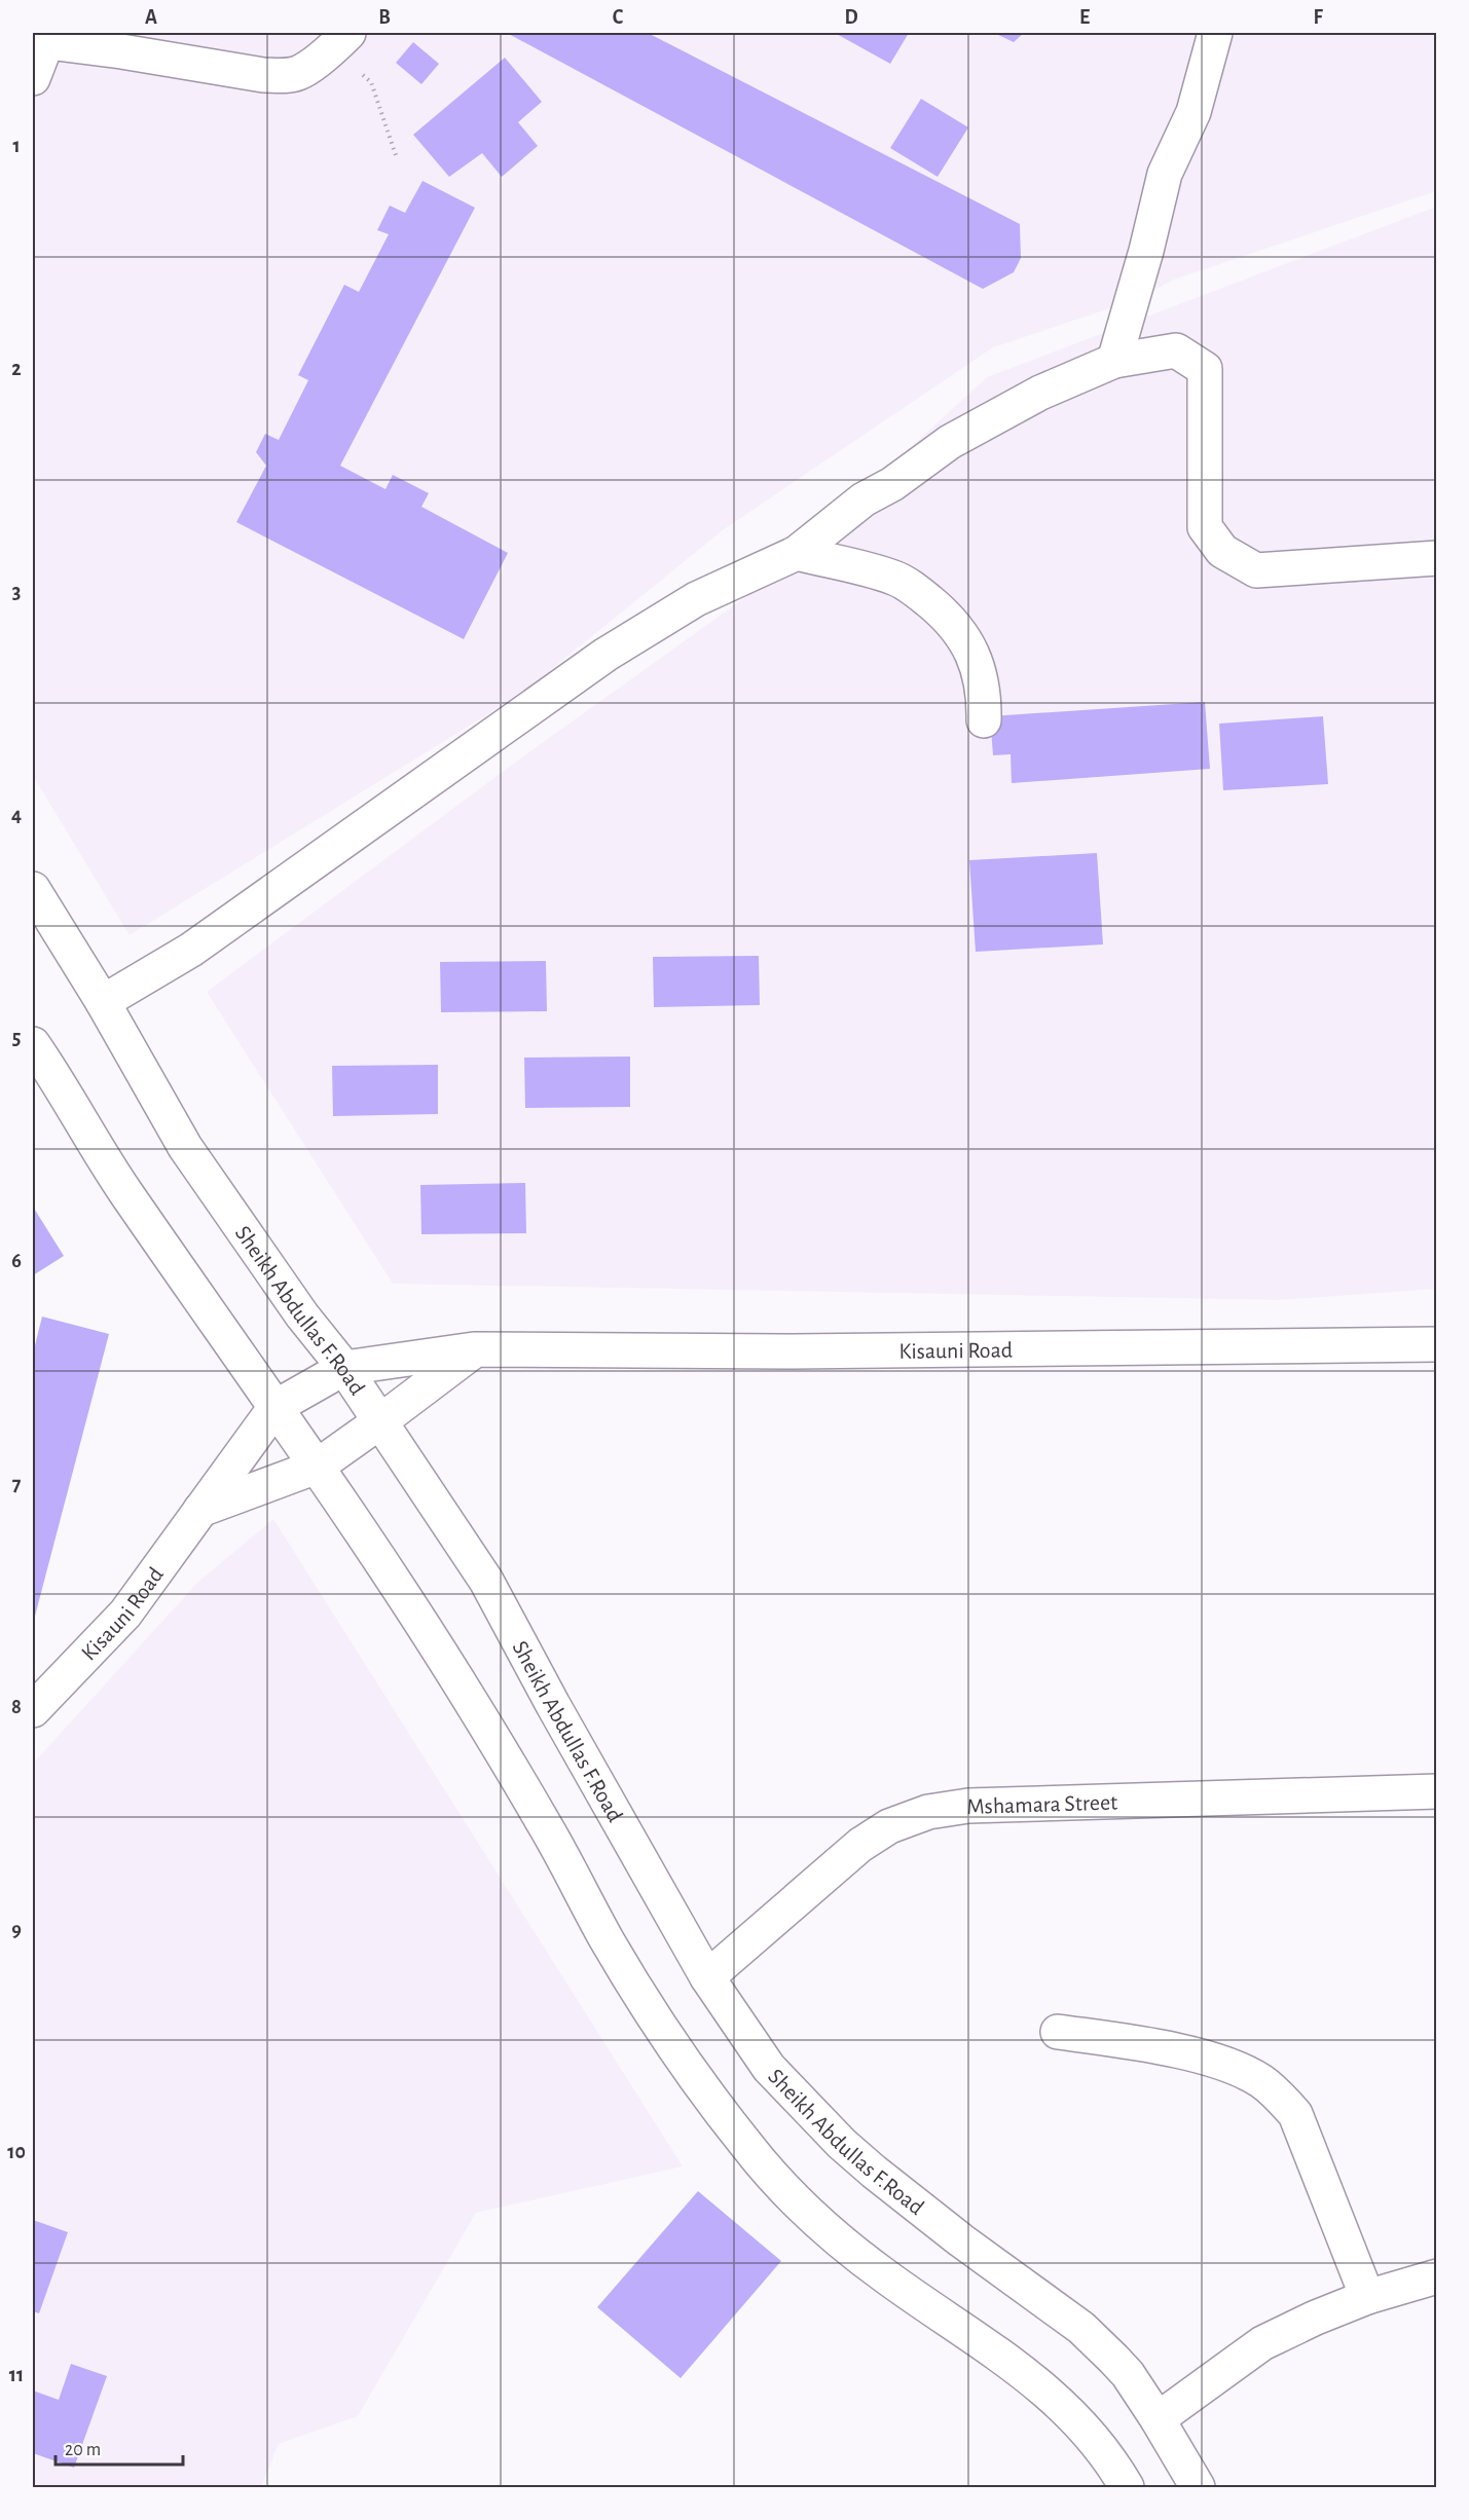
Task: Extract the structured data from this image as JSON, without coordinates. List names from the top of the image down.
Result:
{
  "streets": {
    "street": ["Sheikh Abdullas F.Road", "Kisauni Road", "Mshamara Street"]
  },
  "crossings": [
    ["Sheikh Abdullas F.Road", "Kisauni Road"],
    ["Sheikh Abdullas F.Road", "Mshamara Street"]
  ],
  "scale_bar": "20 m",
  "grid": {
    "columns": [
      "A",
      "B",
      "C",
      "D",
      "E",
      "F"
    ],
    "rows": [
      "1",
      "2",
      "3",
      "4",
      "5",
      "6",
      "7",
      "8",
      "9",
      "10",
      "11"
    ]
  }
}
